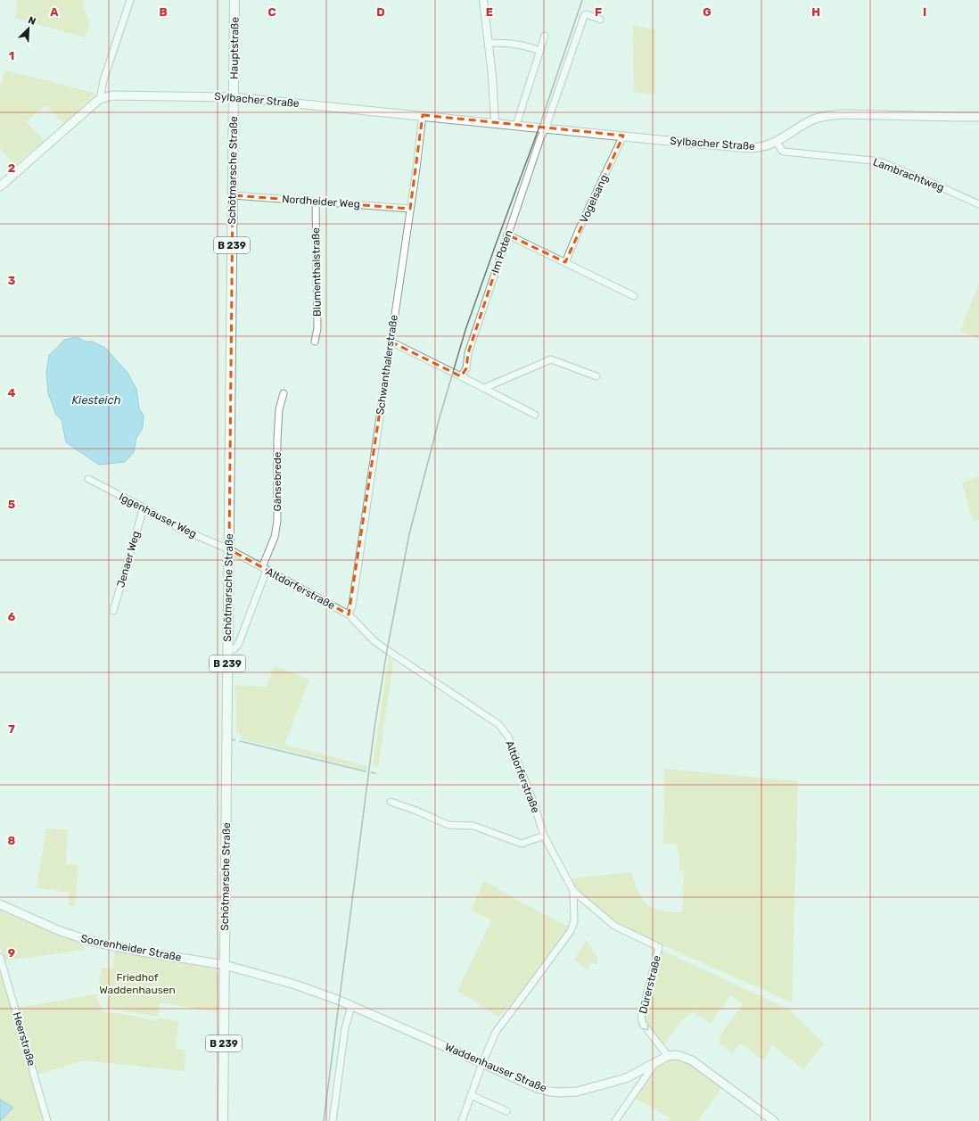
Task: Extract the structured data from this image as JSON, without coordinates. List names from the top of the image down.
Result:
{
  "streets": {
    "main road": [
      "Hauptstraße",
      "Sylbacher Straße",
      "Schötmarsche Straße",
      "B 239",
      "Soorenheider Straße",
      "Waddenhauser Straße"
    ],
    "street": [
      "Lambrachtweg",
      "Vogelsang",
      "Nordheider Weg",
      "Im Poten",
      "Blumenthalstraße",
      "Schwanthalerstraße",
      "Gänsebrede",
      "Iggenhauser Weg",
      "Jenaer Weg",
      "Altdorferstraße",
      "Dürerstraße",
      "Heerstraße"
    ]
  },
  "crossings": [
    ["Hauptstraße", "Sylbacher Straße"],
    ["Hauptstraße", "Schötmarsche Straße"],
    ["Sylbacher Straße", "Schötmarsche Straße"],
    ["Sylbacher Straße", "Lambrachtweg"],
    ["Sylbacher Straße", "Vogelsang"],
    ["Sylbacher Straße", "Im Poten"],
    ["Sylbacher Straße", "Schwanthalerstraße"],
    ["Schötmarsche Straße", "Nordheider Weg"],
    ["Schötmarsche Straße", "Iggenhauser Weg"],
    ["Schötmarsche Straße", "Altdorferstraße"],
    ["Schötmarsche Straße", "Soorenheider Straße"],
    ["Schötmarsche Straße", "Waddenhauser Straße"],
    ["Nordheider Weg", "Blumenthalstraße"],
    ["Nordheider Weg", "Schwanthalerstraße"],
    ["Schwanthalerstraße", "Altdorferstraße"],
    ["Gänsebrede", "Altdorferstraße"],
    ["Iggenhauser Weg", "Jenaer Weg"],
    ["Iggenhauser Weg", "Altdorferstraße"],
    ["Altdorferstraße", "Dürerstraße"],
    ["Altdorferstraße", "Waddenhauser Straße"],
    ["Soorenheider Straße", "Waddenhauser Straße"],
    ["Dürerstraße", "Waddenhauser Straße"]
  ],
  "one_way": ["Dürerstraße"],
  "water": ["Kiesteich"],
  "parks": ["Friedhof Waddenhausen"],
  "north": "top right",
  "grid": {
    "columns": [
      "A",
      "B",
      "C",
      "D",
      "E",
      "F",
      "G",
      "H",
      "I"
    ],
    "rows": [
      "1",
      "2",
      "3",
      "4",
      "5",
      "6",
      "7",
      "8",
      "9"
    ]
  }
}
